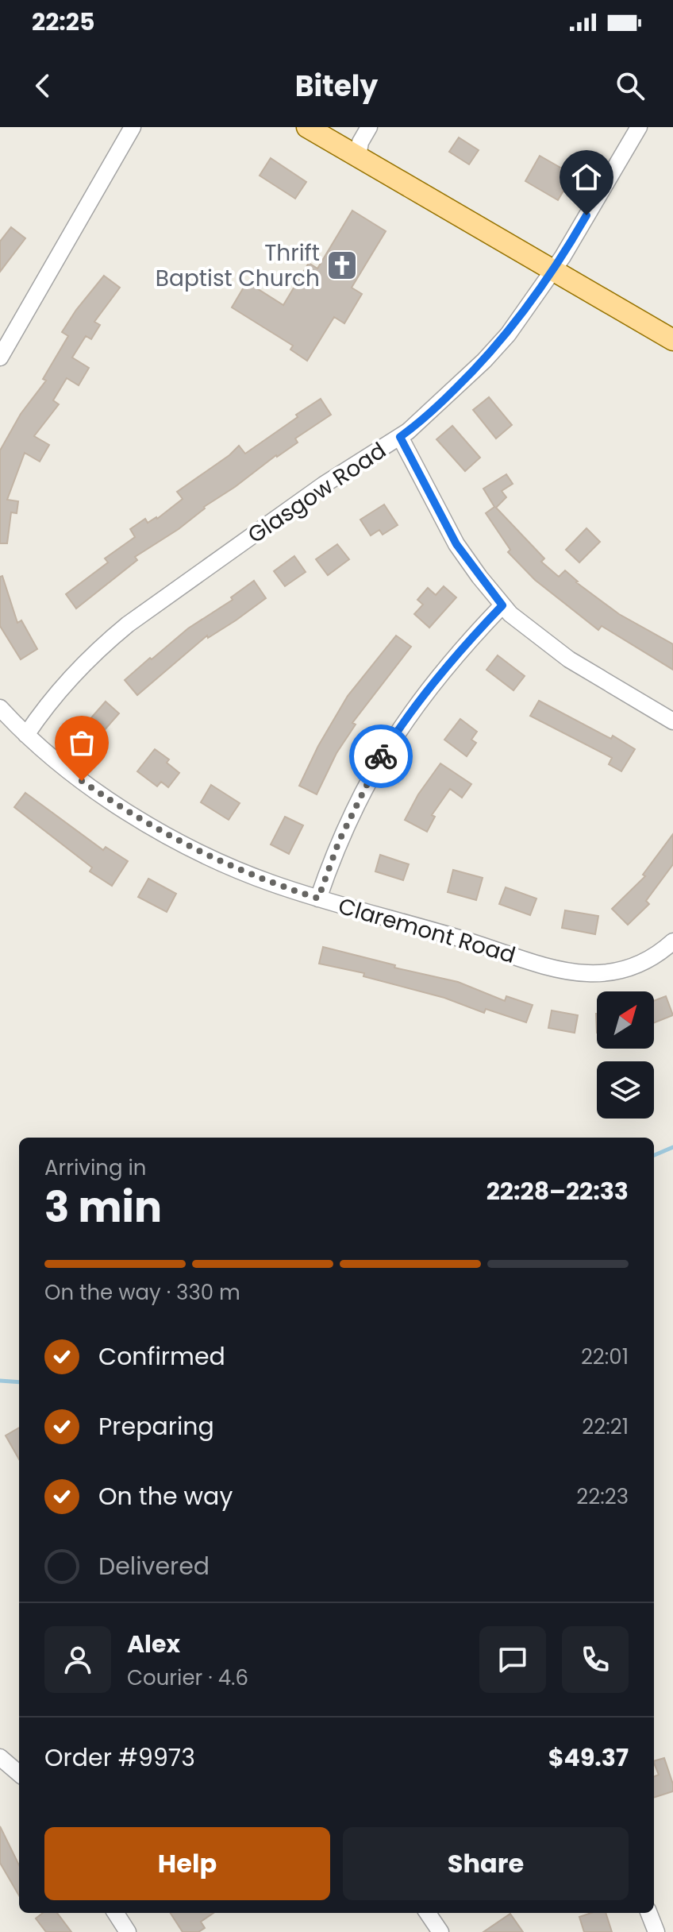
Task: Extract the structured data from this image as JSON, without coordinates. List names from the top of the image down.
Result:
{
  "streets": {
    "street": ["Glasgow Road", "Claremont Road"]
  },
  "crossings": [
    ["Glasgow Road", "Claremont Road"]
  ],
  "places": {
    "church": ["Thrift Baptist Church"]
  },
  "north": "top right",
  "page": {
    "status": "22:25",
    "header": "Bitely",
    "heading": ["3 min", "Arriving in", "22:28–22:33"],
    "panel": [
      "Alex",
      "Courier · 4.6",
      "Order #9973",
      "$49.37"
    ],
    "bar": "On the way · 330 m",
    "list": [
      ["Confirmed", "22:01"],
      ["Preparing", "22:21"],
      ["On the way", "22:23"],
      "Delivered"
    ],
    "buttons": ["Help", "Share"]
  }
}
